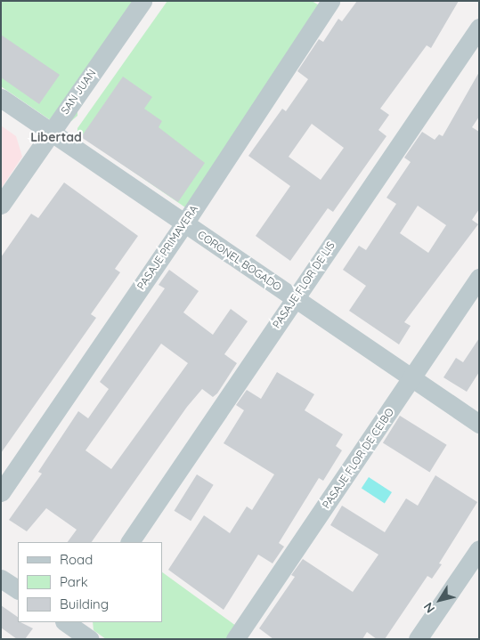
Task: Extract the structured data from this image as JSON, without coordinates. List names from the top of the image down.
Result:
{
  "streets": {
    "street": [
      "SAN JUAN",
      "PASAJE PRIMAVERA",
      "CORONEL BOGADO",
      "PASAJE FLOR DE LIS",
      "PASAJE FLOR DE CEIBO"
    ]
  },
  "crossings": [
    ["SAN JUAN", "CORONEL BOGADO"],
    ["PASAJE PRIMAVERA", "CORONEL BOGADO"],
    ["CORONEL BOGADO", "PASAJE FLOR DE LIS"],
    ["CORONEL BOGADO", "PASAJE FLOR DE CEIBO"]
  ],
  "districts": ["Libertad"],
  "legend": ["Road", "Park", "Building"],
  "north": "bottom left"
}
